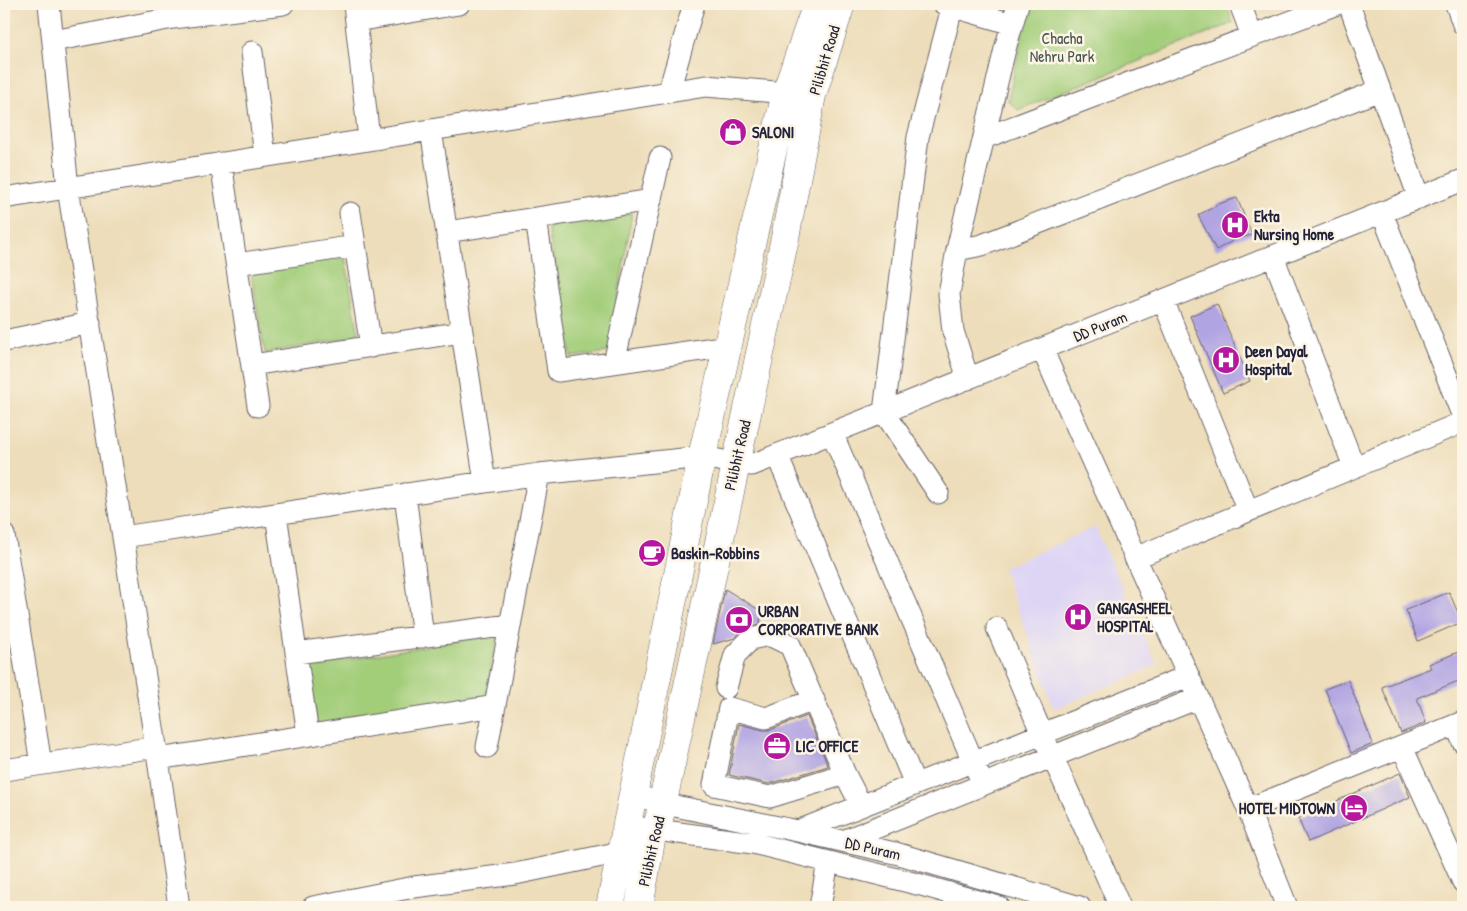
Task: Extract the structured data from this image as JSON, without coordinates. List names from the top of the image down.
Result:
{
  "streets": {
    "highway": ["Pilibhit Road"],
    "street": ["DD Puram"]
  },
  "crossings": [
    ["Pilibhit Road", "DD Puram"]
  ],
  "parks": ["Chacha Nehru Park"],
  "places": {
    "shop": ["SALONI"],
    "hospital": ["Ekta Nursing Home", "Deen Dayal Hospital", "GANGASHEEL HOSPITAL"],
    "cafe": ["Baskin-Robbins"],
    "bank": ["URBAN CORPORATIVE BANK"],
    "office": ["LIC OFFICE"],
    "hotel": ["HOTEL MIDTOWN"]
  }
}
